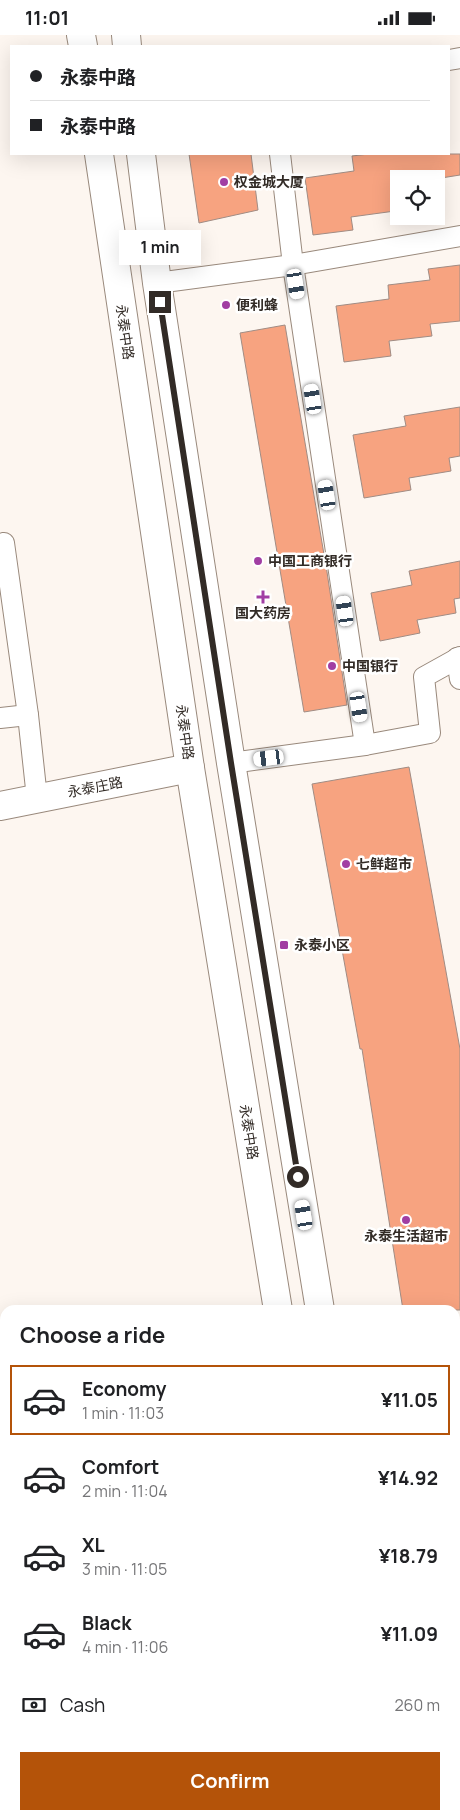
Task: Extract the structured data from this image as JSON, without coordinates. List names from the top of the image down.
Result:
{
  "streets": {
    "main road": ["永泰中路", "永泰庄路"]
  },
  "crossings": [
    ["永泰中路", "永泰庄路"]
  ],
  "places": {
    "other": [
      "权金城大厦",
      "便利蜂",
      "中国工商银行",
      "中国银行",
      "七鲜超市",
      "永泰生活超市"
    ],
    "health": ["国大药房"],
    "transit": ["永泰小区"]
  },
  "page": {
    "status": "11:01",
    "banner": ["永泰中路", "永泰中路"],
    "bubble": "1 min",
    "heading": "Choose a ride",
    "list": [
      {
        "name": "Economy",
        "note": "1 min · 11:03",
        "value": "¥11.05"
      },
      {
        "name": "Comfort",
        "note": "2 min · 11:04",
        "value": "¥14.92"
      },
      {
        "name": "XL",
        "note": "3 min · 11:05",
        "value": "¥18.79"
      },
      {
        "name": "Black",
        "note": "4 min · 11:06",
        "value": "¥11.09"
      }
    ],
    "pay": ["Cash", "260 m"],
    "buttons": "Confirm"
  }
}
